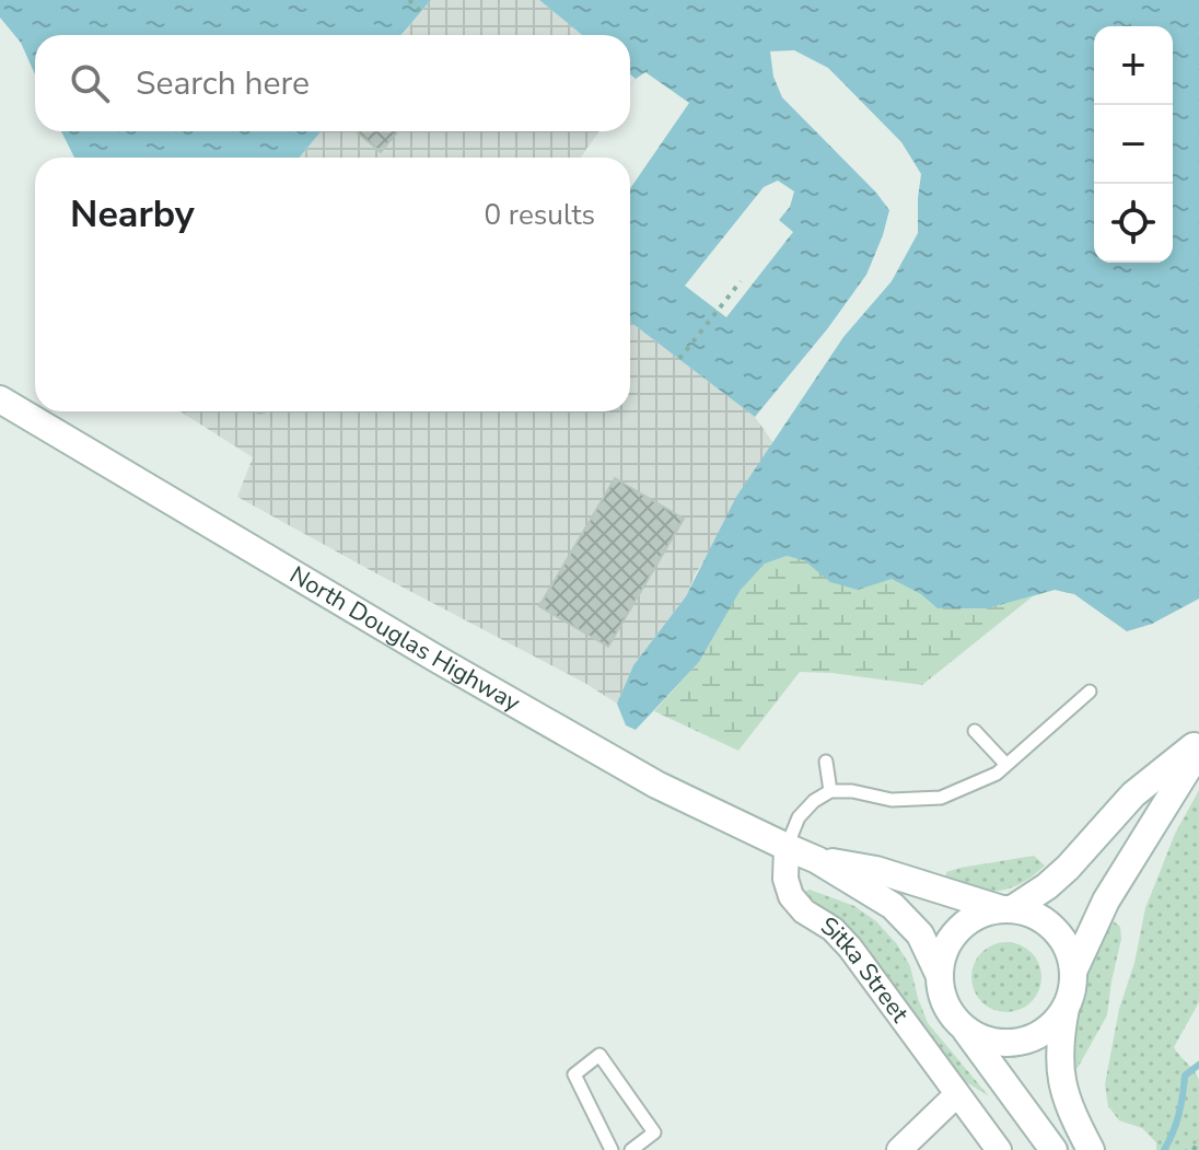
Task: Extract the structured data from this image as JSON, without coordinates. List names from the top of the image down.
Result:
{
  "streets": {
    "main road": ["North Douglas Highway"],
    "street": ["Sitka Street"]
  },
  "crossings": [
    ["North Douglas Highway", "Sitka Street"]
  ],
  "page": {
    "map_buttons": ["+", "−"],
    "search": "Search here",
    "heading": ["Nearby", "0 results"]
  }
}
